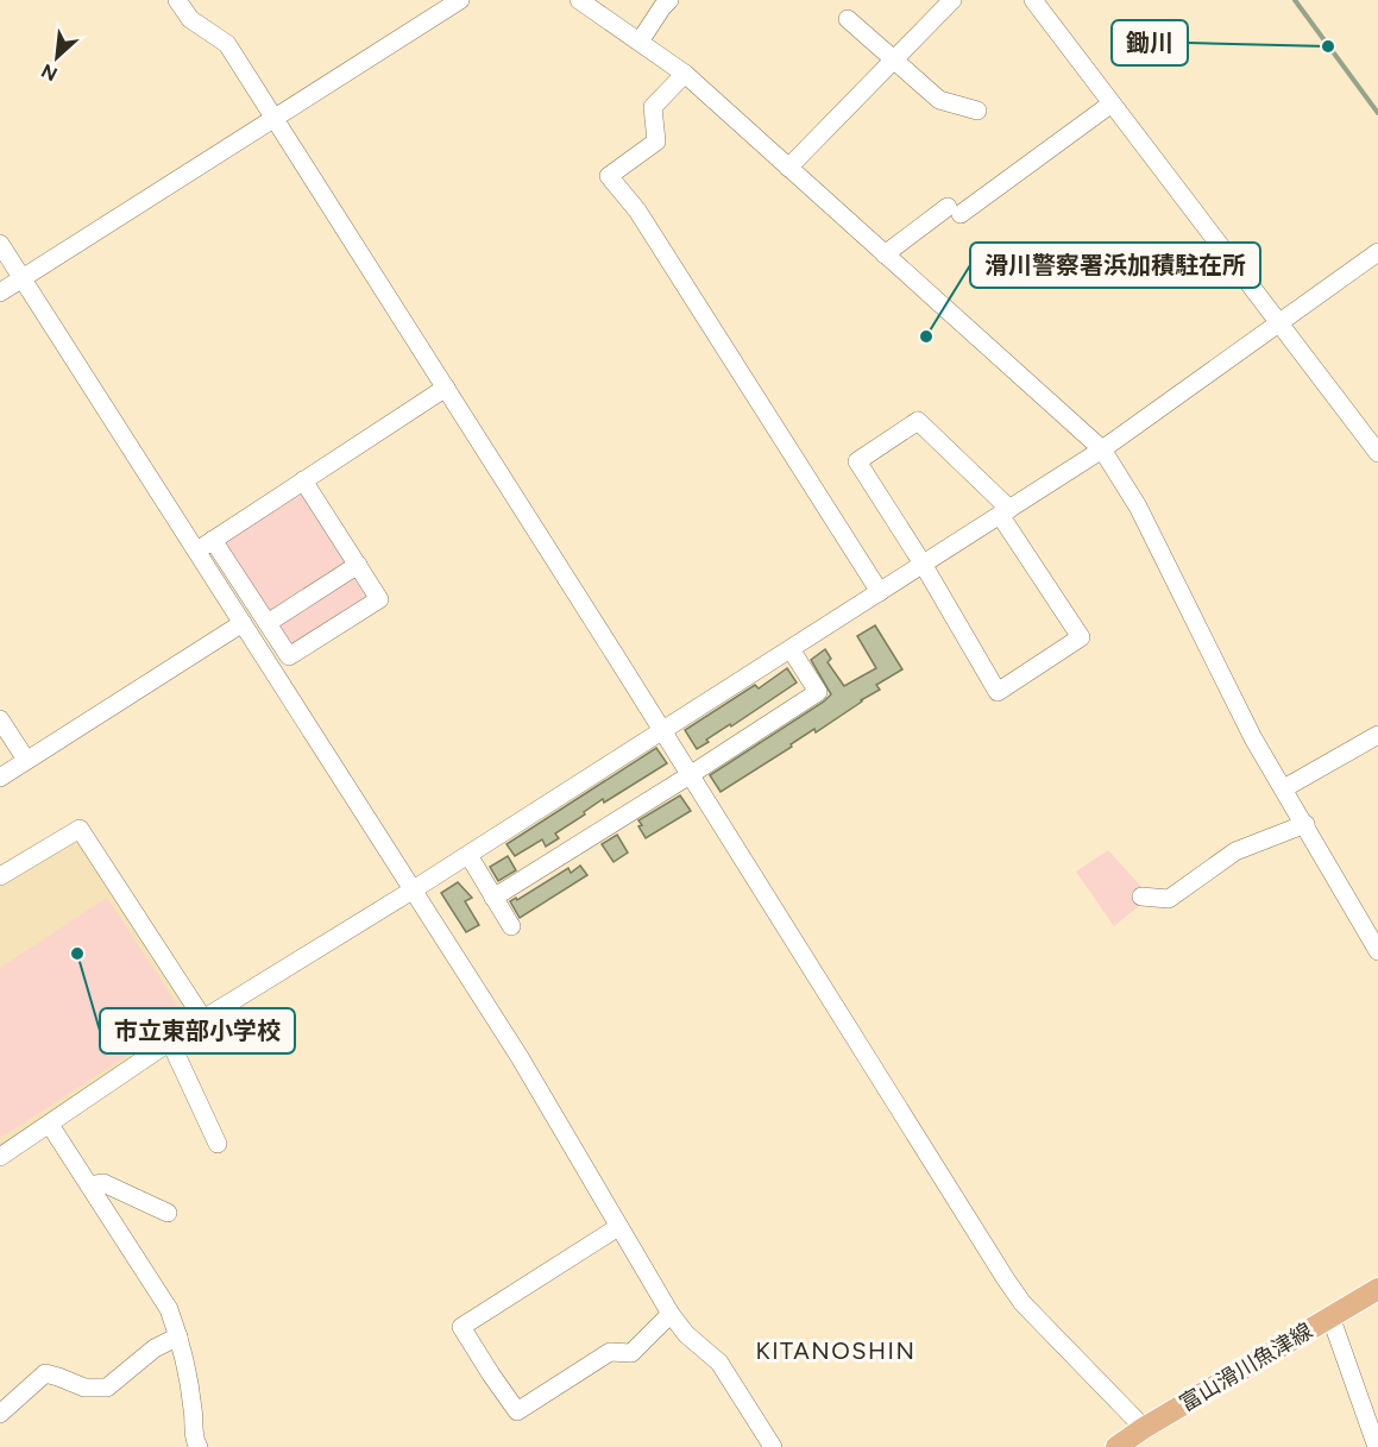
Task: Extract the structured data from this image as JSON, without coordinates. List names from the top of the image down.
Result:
{
  "streets": {
    "main road": ["富山滑川魚津線"]
  },
  "districts": ["KITANOSHIN"],
  "places": ["鋤川", "滑川警察署浜加積駐在所", "市立東部小学校"],
  "north": "bottom left"
}
